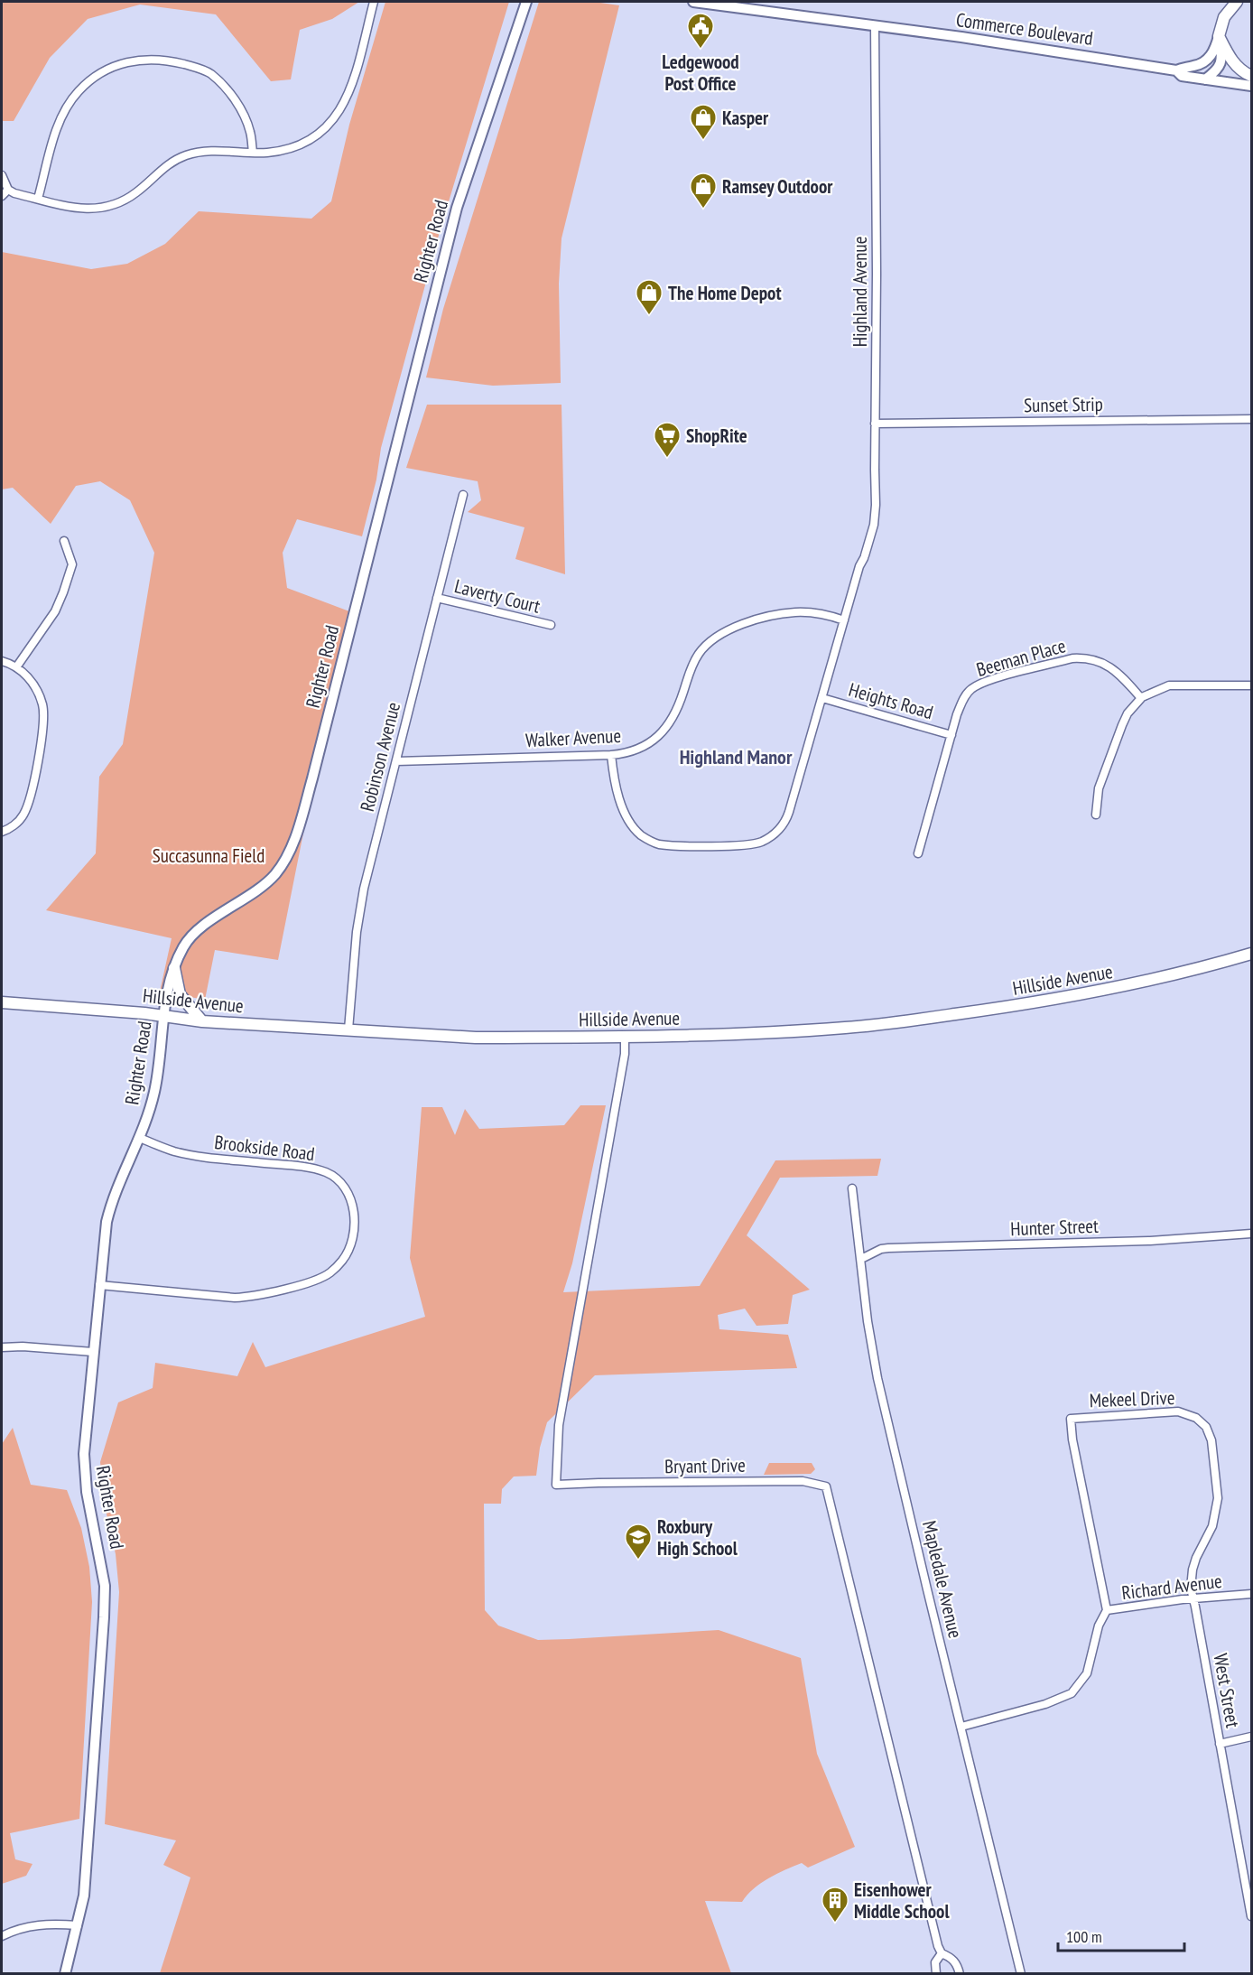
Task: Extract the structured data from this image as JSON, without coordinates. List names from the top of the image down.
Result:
{
  "streets": {
    "main road": ["Hillside Avenue"],
    "street": [
      "Commerce Boulevard",
      "Righter Road",
      "Highland Avenue",
      "Sunset Strip",
      "Laverty Court",
      "Beeman Place",
      "Heights Road",
      "Walker Avenue",
      "Robinson Avenue",
      "Brookside Road",
      "Hunter Street",
      "Mekeel Drive",
      "Bryant Drive",
      "Mapledale Avenue",
      "Richard Avenue",
      "West Street"
    ]
  },
  "crossings": [
    ["Commerce Boulevard", "Highland Avenue"],
    ["Righter Road", "Hillside Avenue"],
    ["Righter Road", "Brookside Road"],
    ["Highland Avenue", "Sunset Strip"],
    ["Highland Avenue", "Heights Road"],
    ["Highland Avenue", "Walker Avenue"],
    ["Laverty Court", "Robinson Avenue"],
    ["Beeman Place", "Heights Road"],
    ["Walker Avenue", "Robinson Avenue"],
    ["Robinson Avenue", "Hillside Avenue"],
    ["Hillside Avenue", "Bryant Drive"],
    ["Hunter Street", "Mapledale Avenue"],
    ["Mekeel Drive", "Richard Avenue"],
    ["Mekeel Drive", "West Street"],
    ["Mapledale Avenue", "Richard Avenue"],
    ["Richard Avenue", "West Street"]
  ],
  "districts": ["Highland Manor"],
  "parks": ["Succasunna Field"],
  "places": {
    "public building": ["Ledgewood Post Office"],
    "shop": ["Kasper", "Ramsey Outdoor", "The Home Depot"],
    "supermarket": ["ShopRite"],
    "school or university": ["Roxbury High School"],
    "building": ["Eisenhower Middle School"]
  },
  "scale_bar": "100 m"
}
